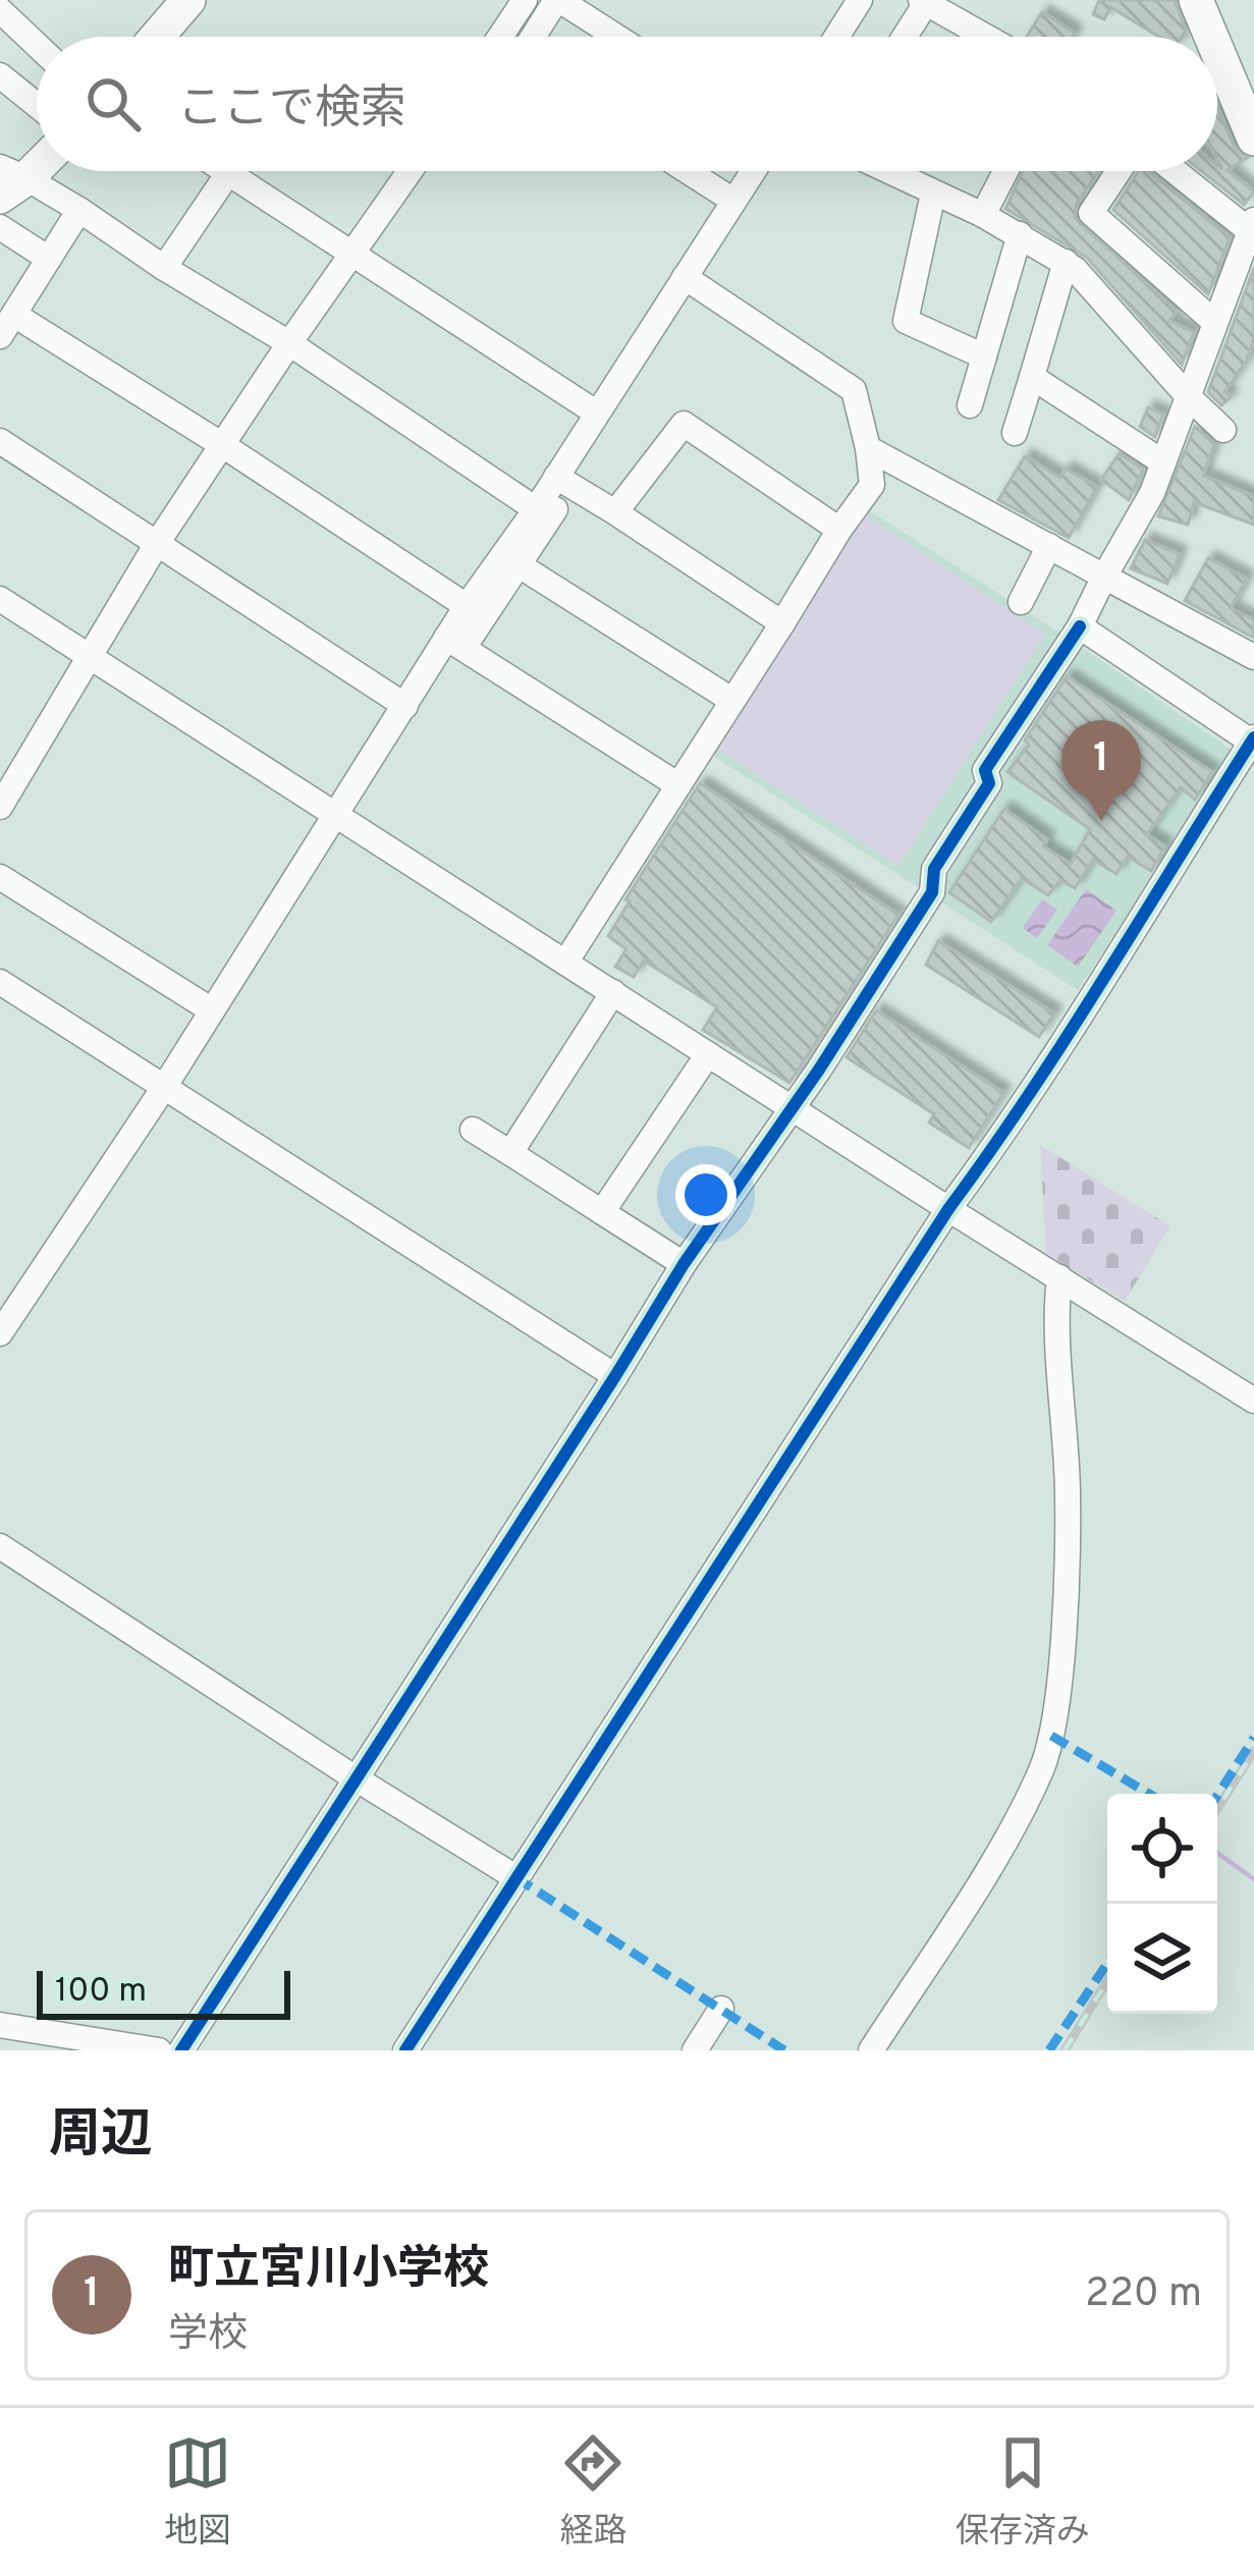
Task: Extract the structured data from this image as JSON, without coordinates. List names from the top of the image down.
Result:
{
  "scale_bar": "100 m",
  "page": {
    "search": "ここで検索",
    "pins": "1",
    "scale": "100 m",
    "heading": "周辺",
    "list": [
      {
        "mark": "1",
        "name": "町立宮川小学校",
        "note": "学校",
        "value": "220 m"
      }
    ],
    "nav": ["地図", "経路", "保存済み"]
  }
}
